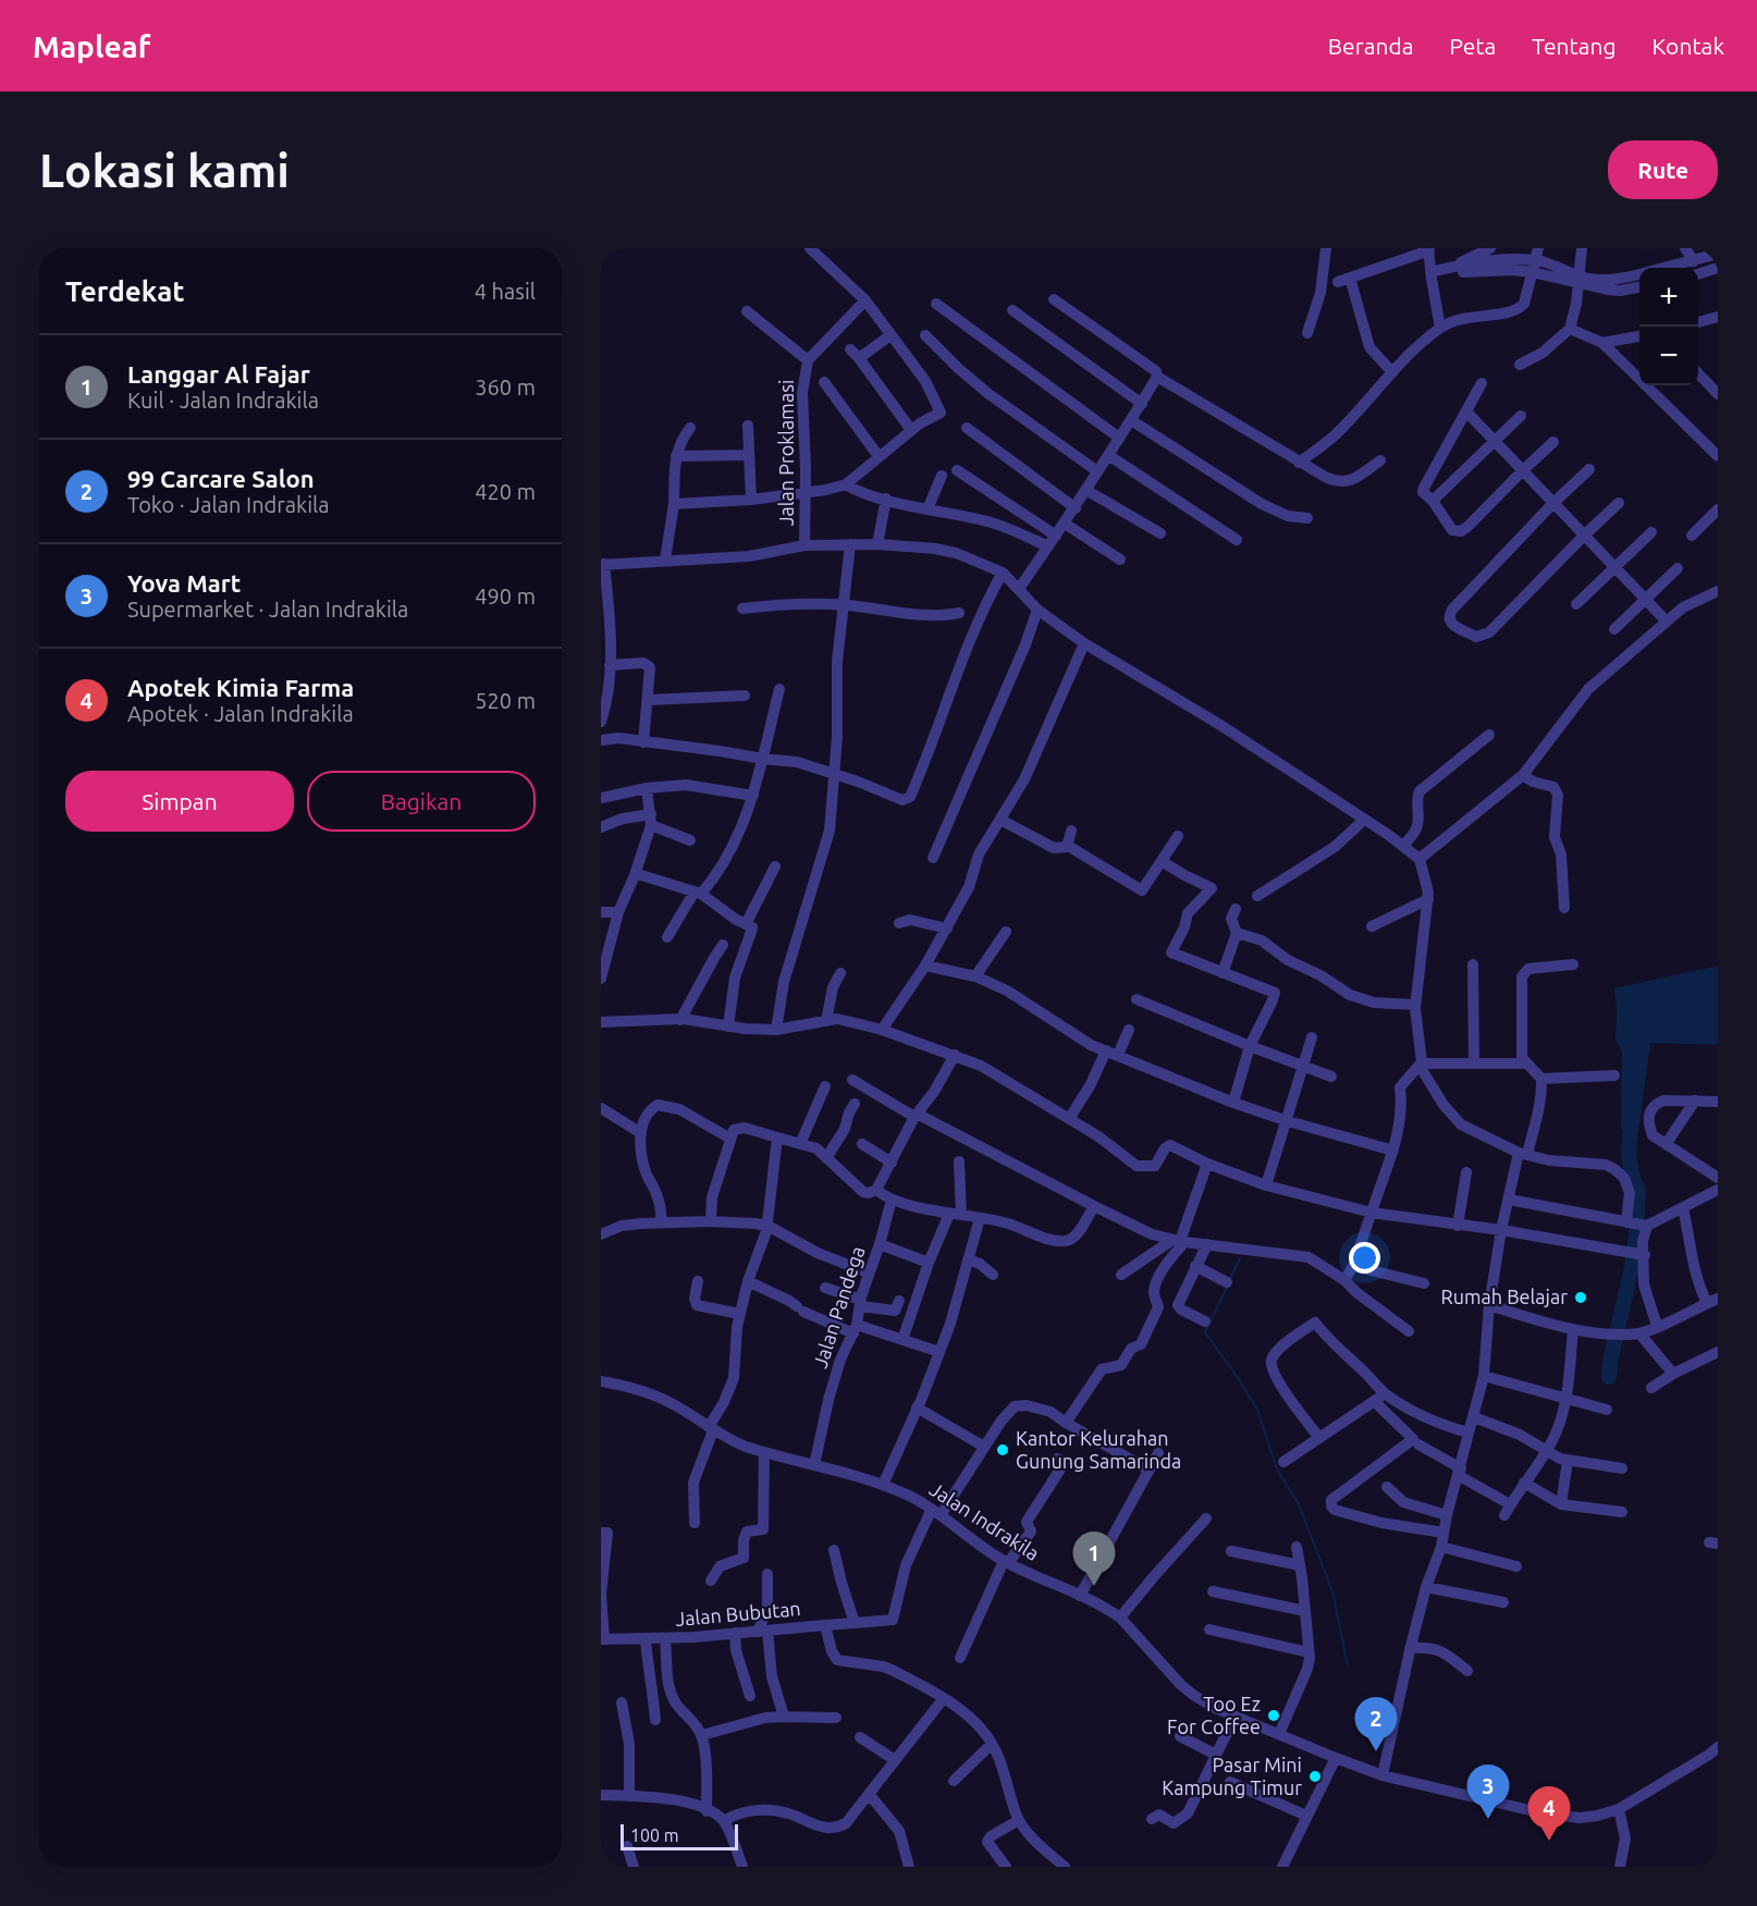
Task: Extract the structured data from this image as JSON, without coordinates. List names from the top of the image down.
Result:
{
  "streets": {
    "street": [
      "Jalan Proklamasi",
      "Jalan Pandega",
      "Jalan Indrakila",
      "Jalan Bubutan"
    ]
  },
  "crossings": [
    ["Jalan Pandega", "Jalan Indrakila"]
  ],
  "places": [
    "Rumah Belajar",
    "Kantor Kelurahan Gunung Samarinda",
    "Too Ez For Coffee",
    "Pasar Mini Kampung Timur"
  ],
  "scale_bar": "100 m",
  "page": {
    "header": "Mapleaf",
    "nav": [
      "Beranda",
      "Peta",
      "Tentang",
      "Kontak"
    ],
    "buttons": [
      "Rute",
      ["Simpan", "Bagikan"]
    ],
    "title": "Lokasi kami",
    "heading": ["Terdekat", "4 hasil"],
    "map_buttons": ["+", "−"],
    "list": [
      {
        "mark": "1",
        "name": "Langgar Al Fajar",
        "note": "Kuil · Jalan Indrakila",
        "value": "360 m"
      },
      {
        "mark": "2",
        "name": "99 Carcare Salon",
        "note": "Toko · Jalan Indrakila",
        "value": "420 m"
      },
      {
        "mark": "3",
        "name": "Yova Mart",
        "note": "Supermarket · Jalan Indrakila",
        "value": "490 m"
      },
      {
        "mark": "4",
        "name": "Apotek Kimia Farma",
        "note": "Apotek · Jalan Indrakila",
        "value": "520 m"
      }
    ],
    "pins": [
      "1",
      "2",
      "3",
      "4"
    ],
    "scale": "100 m"
  }
}
